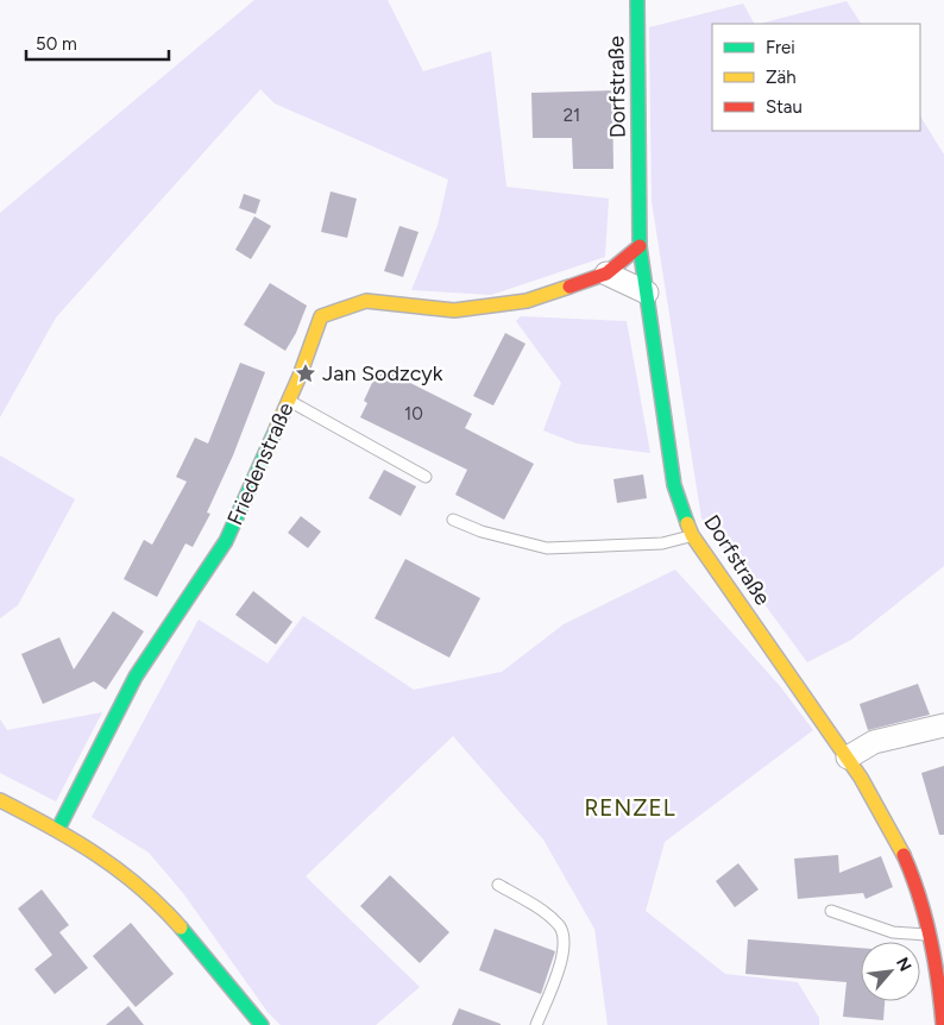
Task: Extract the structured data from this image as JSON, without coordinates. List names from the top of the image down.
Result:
{
  "streets": {
    "street": ["Dorfstraße", "Friedenstraße"]
  },
  "crossings": [
    ["Dorfstraße", "Friedenstraße"]
  ],
  "districts": ["RENZEL"],
  "places": {
    "place": ["Jan Sodzcyk"]
  },
  "house_numbers": ["21", "10"],
  "legend": ["Frei", "Zäh", "Stau"],
  "scale_bar": "50 m",
  "north": "top right"
}
